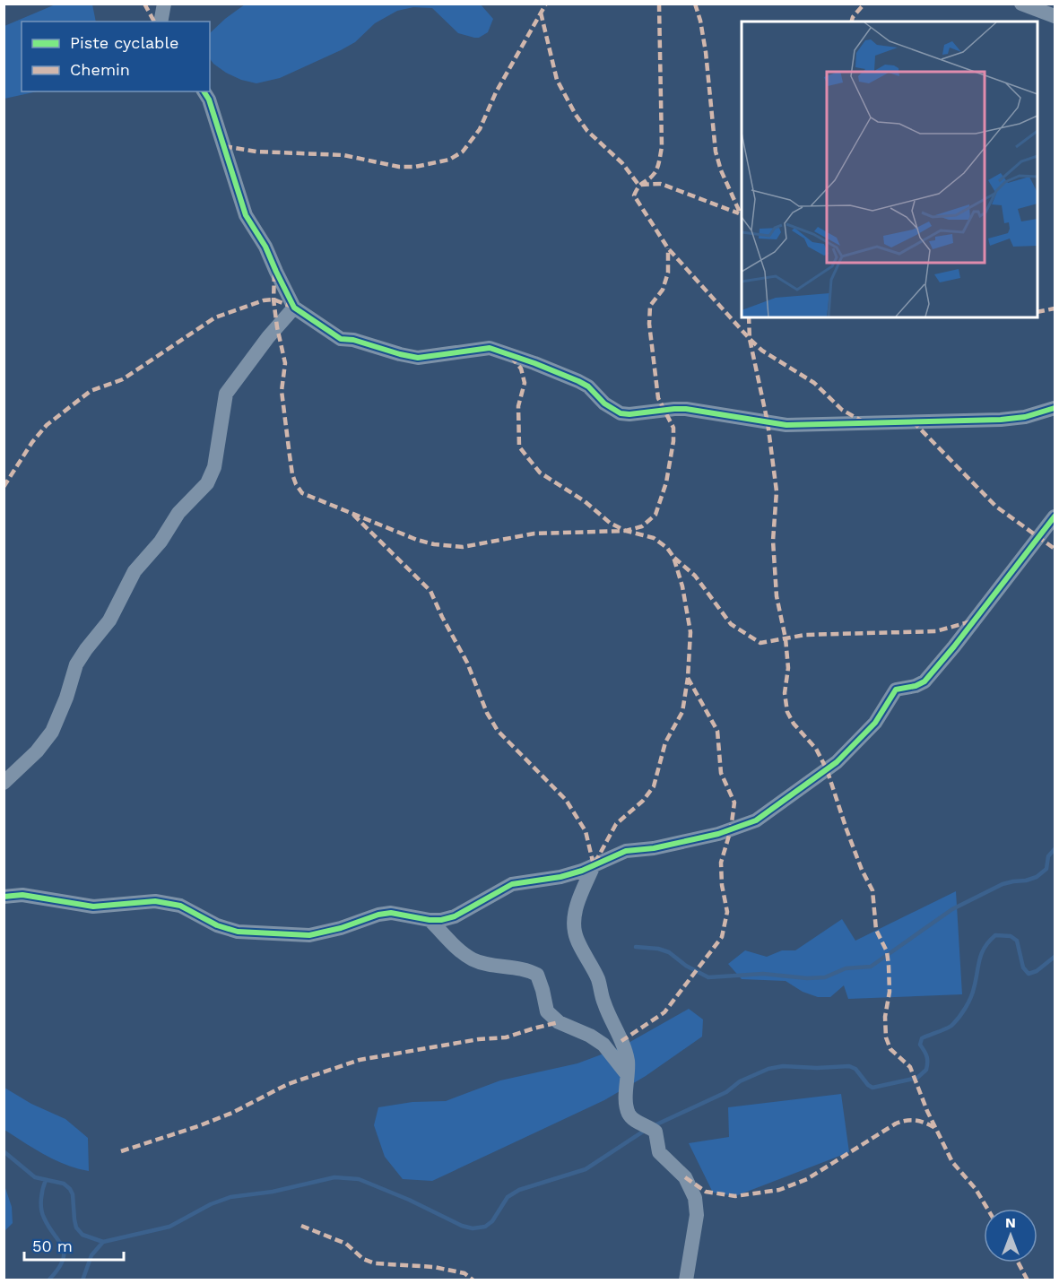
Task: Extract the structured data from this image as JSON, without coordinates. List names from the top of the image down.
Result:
{
  "legend": ["Piste cyclable", "Chemin"],
  "scale_bar": "50 m",
  "north": "top"
}
